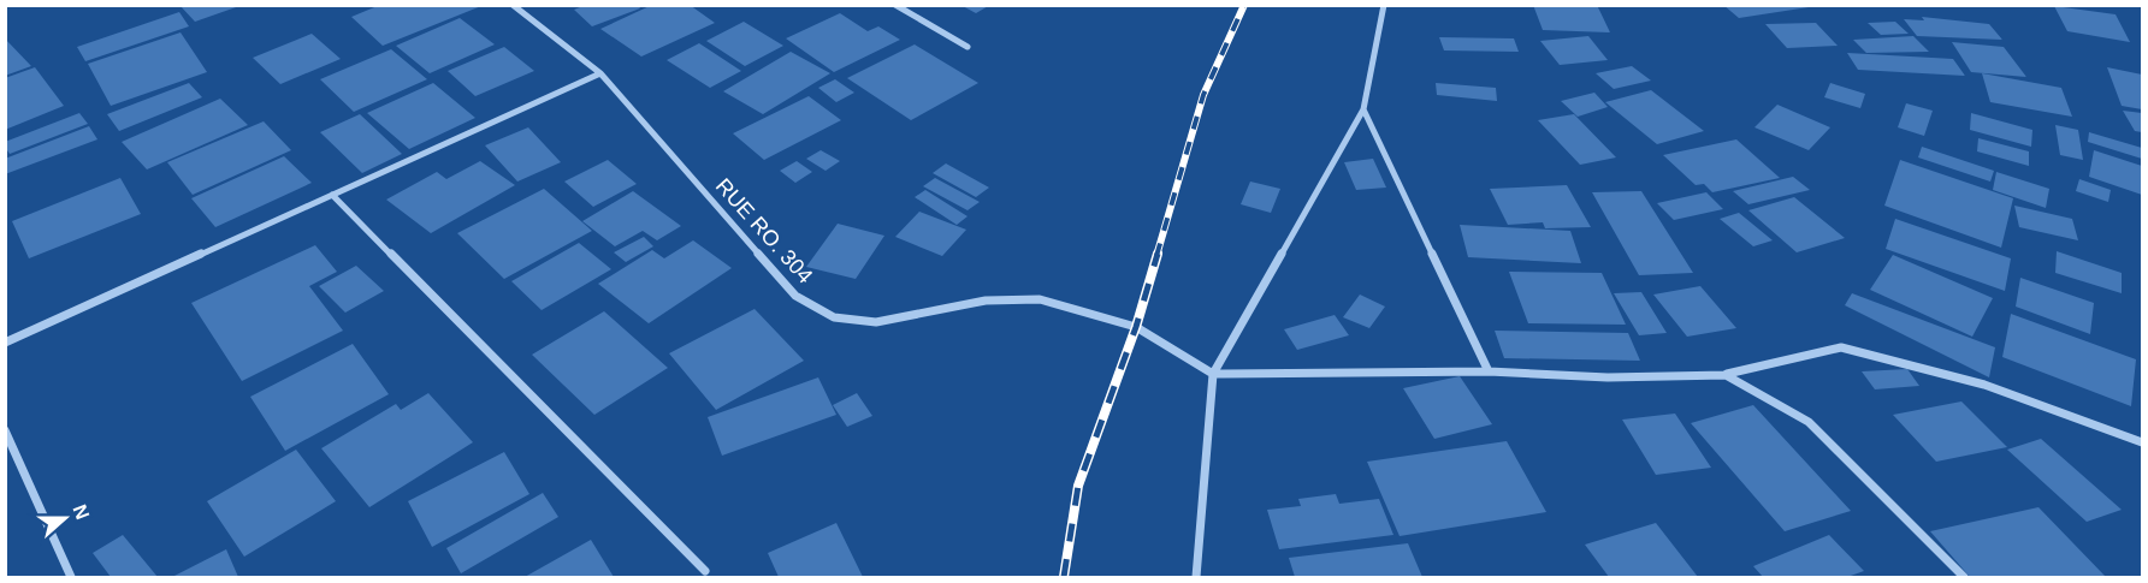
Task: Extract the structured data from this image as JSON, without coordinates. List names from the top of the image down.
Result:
{
  "streets": {
    "street": ["RUE RO. 304"]
  },
  "north": "right"
}
